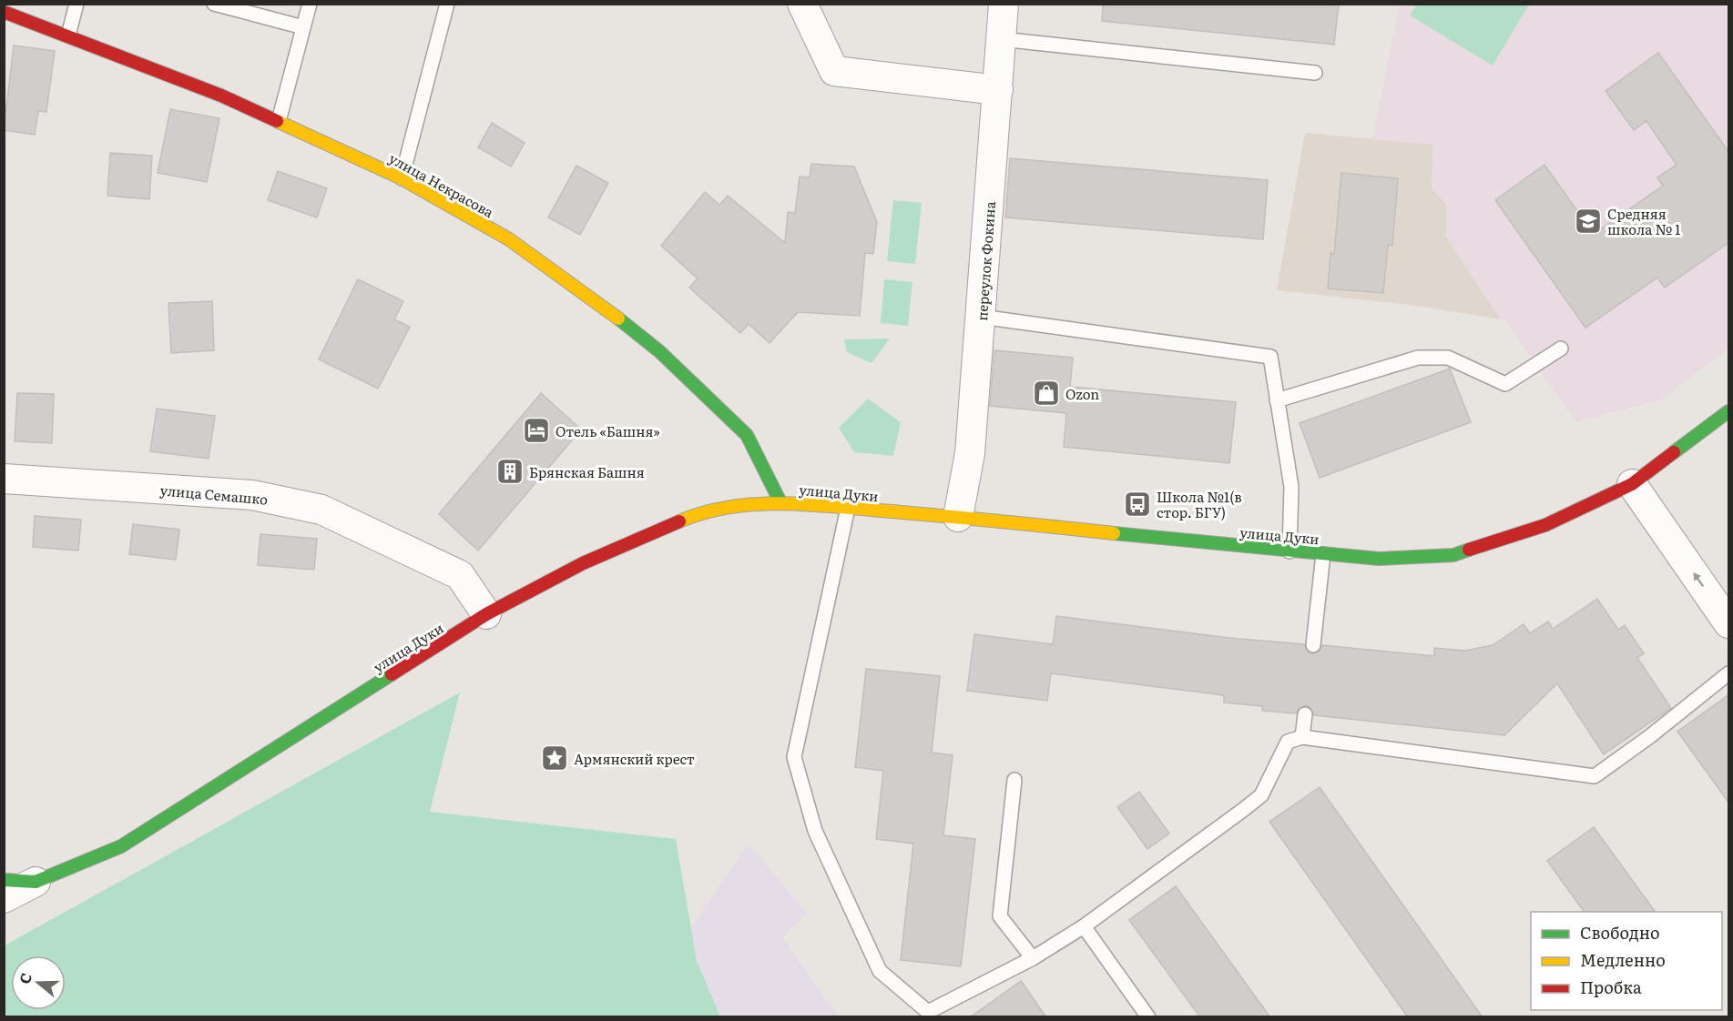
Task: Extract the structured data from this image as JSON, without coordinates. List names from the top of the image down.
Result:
{
  "streets": {
    "main road": ["улица Некрасова", "улица Дуки"],
    "street": ["переулок Фокина", "улица Семашко"]
  },
  "crossings": [
    ["улица Некрасова", "улица Дуки"],
    ["переулок Фокина", "улица Дуки"],
    ["улица Дуки", "улица Семашко"]
  ],
  "places": {
    "school or university": ["Средняя школа № 1"],
    "shop": ["Ozon"],
    "hotel": ["Отель «Башня»"],
    "building": ["Брянская Башня"],
    "bus stop": ["Школа №1(в стор. БГУ)"],
    "place": ["Армянский крест"]
  },
  "legend": ["Свободно", "Медленно", "Пробка"],
  "north": "left"
}
